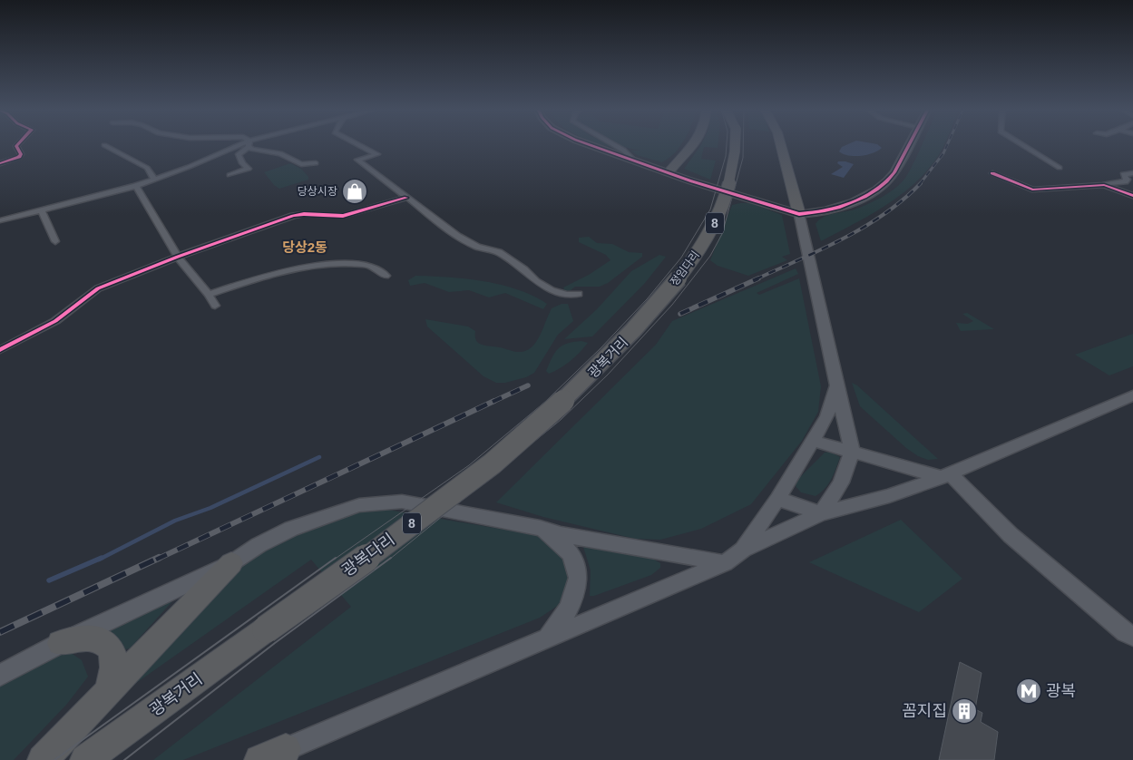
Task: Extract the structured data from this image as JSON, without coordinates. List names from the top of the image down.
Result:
{
  "streets": {
    "highway": [
      "8",
      "정임다리",
      "광복거리",
      "광복다리"
    ]
  },
  "crossings": [
    ["정임다리", "광복거리"],
    ["광복거리", "광복다리"]
  ],
  "districts": ["당상2동"],
  "places": {
    "shop": ["당상시장"],
    "metro station": ["광복"],
    "building": ["꼼지집"]
  }
}
